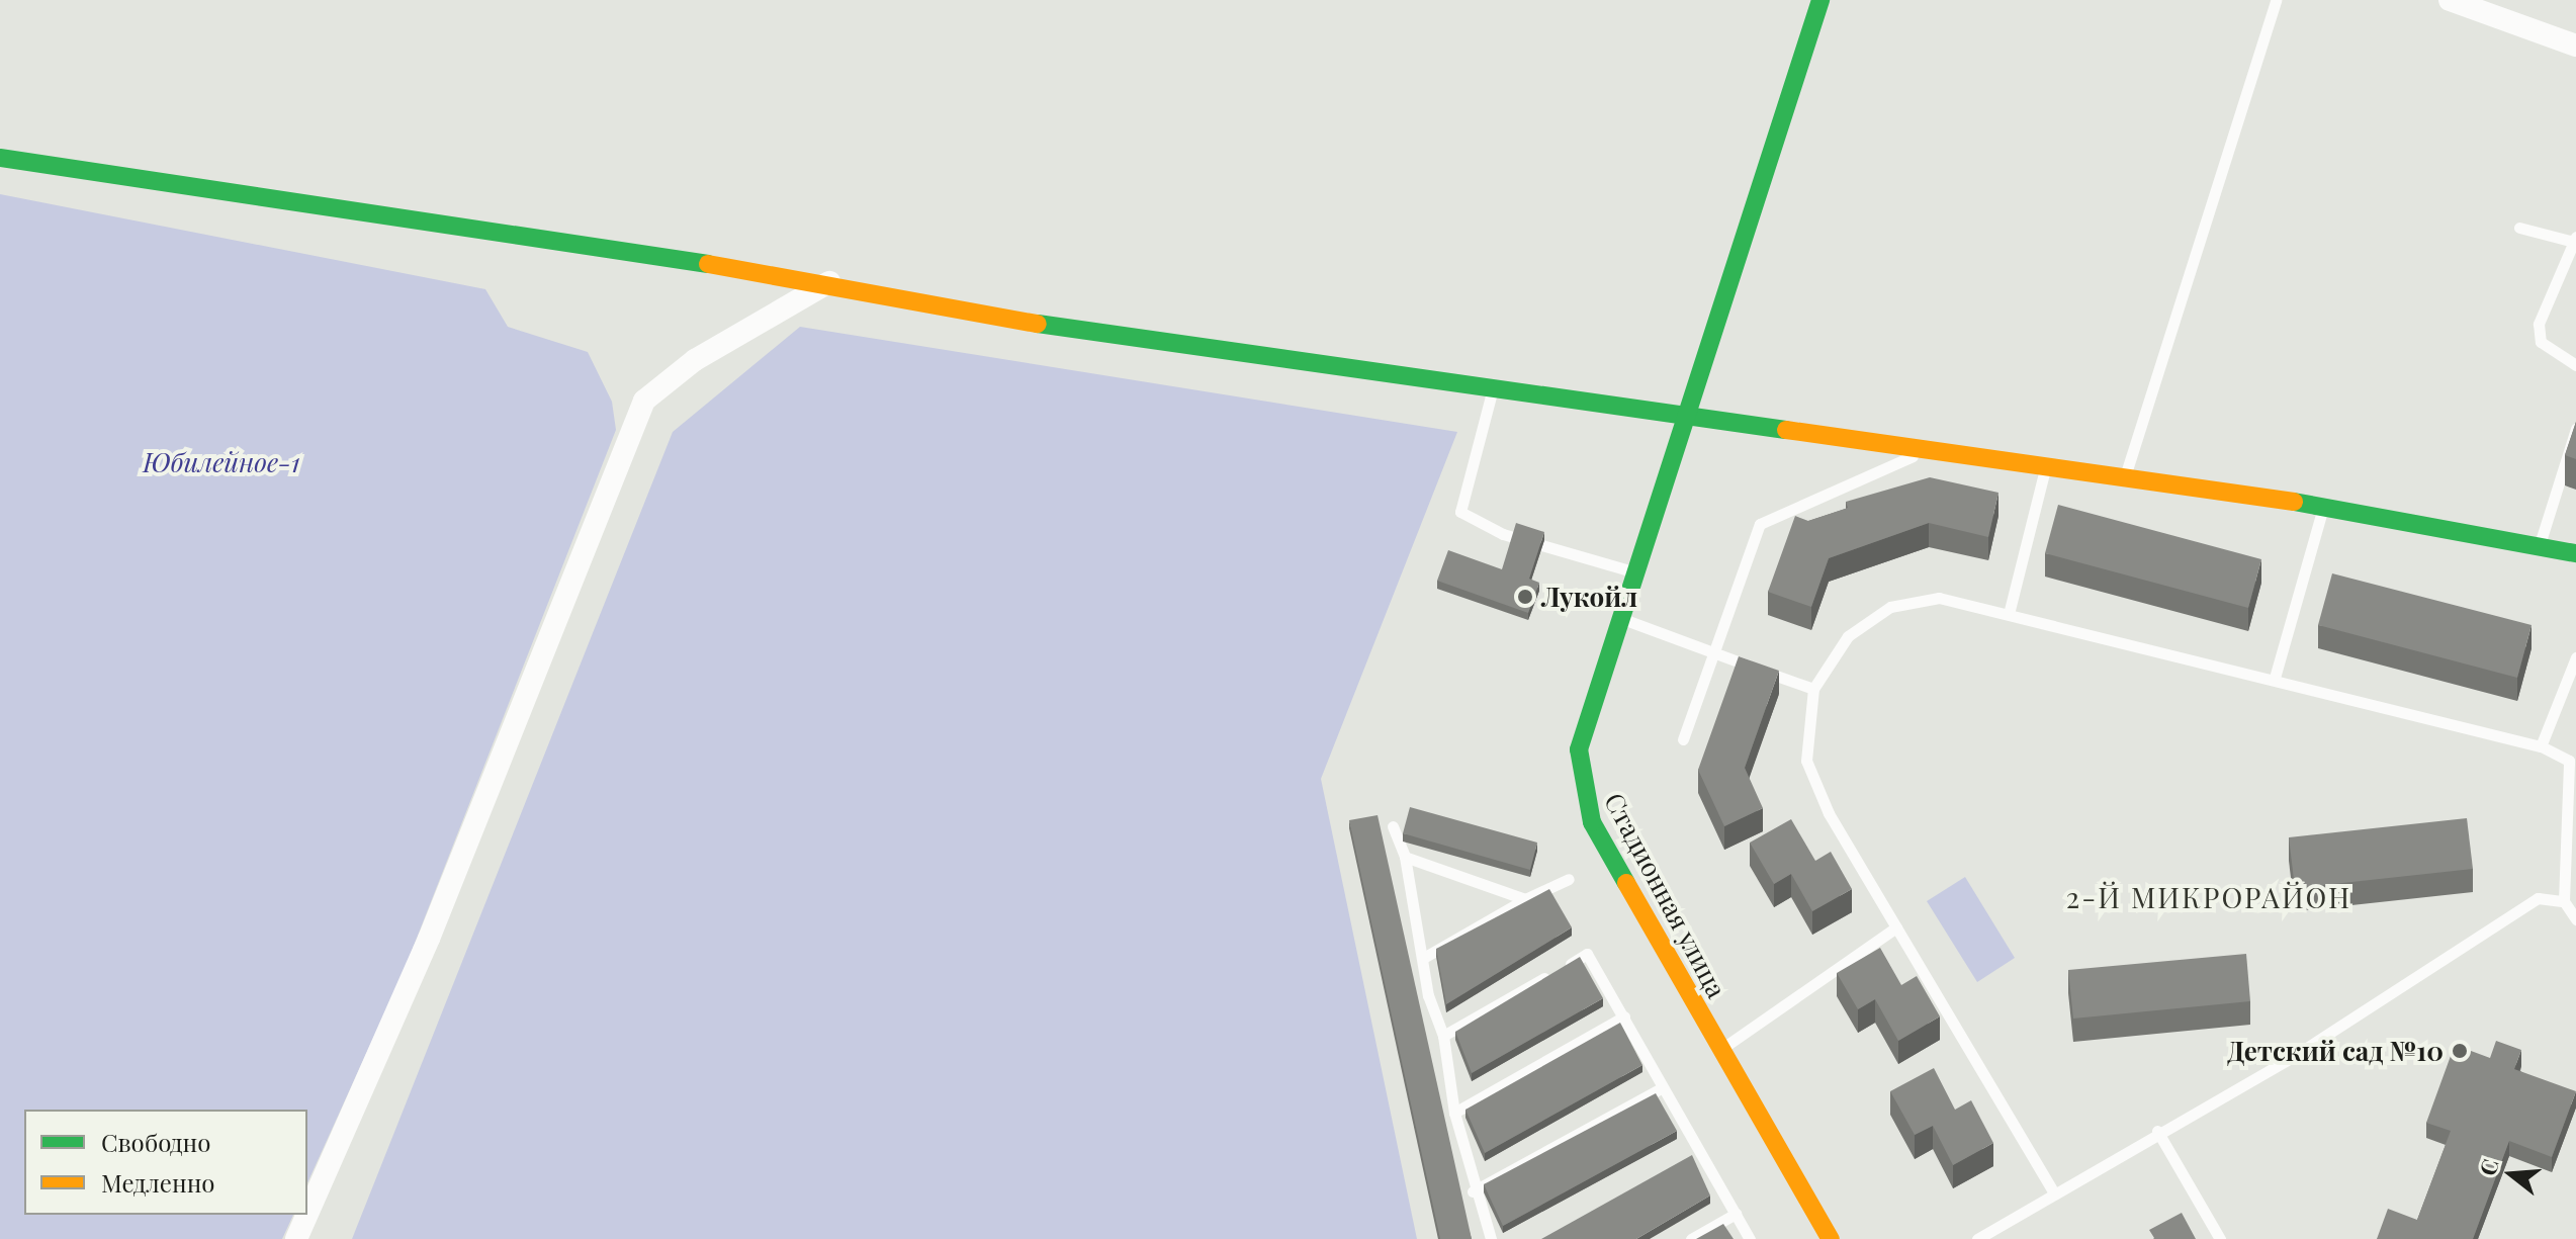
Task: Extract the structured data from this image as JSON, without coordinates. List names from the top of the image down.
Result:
{
  "streets": {
    "street": ["Стадионная улица"]
  },
  "districts": ["2-Й МИКРОРАЙОН"],
  "parks": ["Юбилейное-1"],
  "places": ["Лукойл", "Детский сад №10"],
  "legend": ["Свободно", "Медленно"],
  "north": "left"
}
